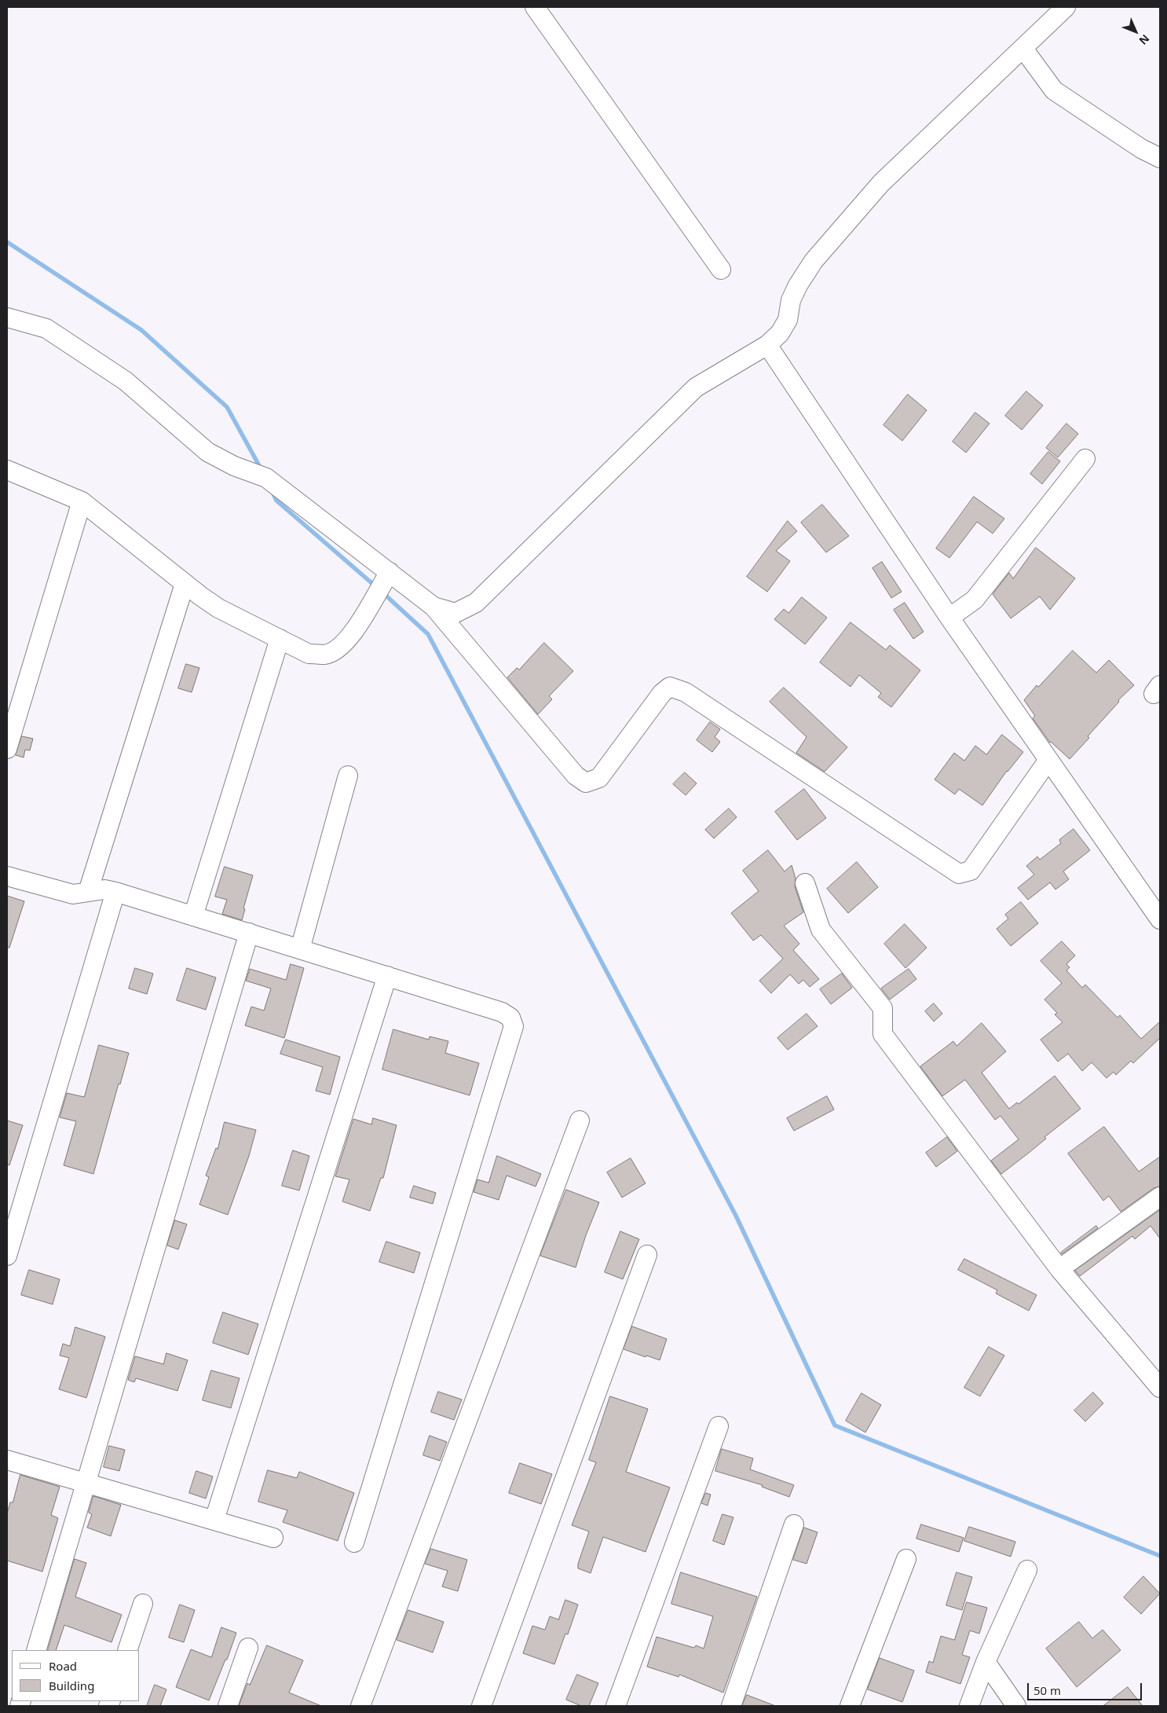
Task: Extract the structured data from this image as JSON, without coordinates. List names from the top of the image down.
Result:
{
  "legend": ["Road", "Building"],
  "scale_bar": "50 m",
  "north": "bottom right"
}
